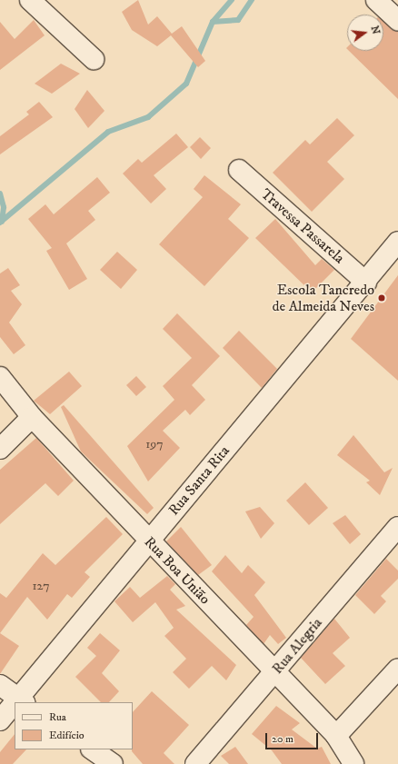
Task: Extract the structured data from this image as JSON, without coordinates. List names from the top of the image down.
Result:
{
  "streets": {
    "street": [
      "Travessa Passarela",
      "Rua Santa Rita",
      "Rua Boa União",
      "Rua Alegria"
    ]
  },
  "crossings": [
    ["Travessa Passarela", "Rua Santa Rita"],
    ["Rua Santa Rita", "Rua Boa União"],
    ["Rua Boa União", "Rua Alegria"]
  ],
  "places": ["Escola Tancredo de Almeida Neves"],
  "house_numbers": ["197", "127"],
  "legend": ["Rua", "Edifício"],
  "scale_bar": "20 m",
  "north": "right"
}
